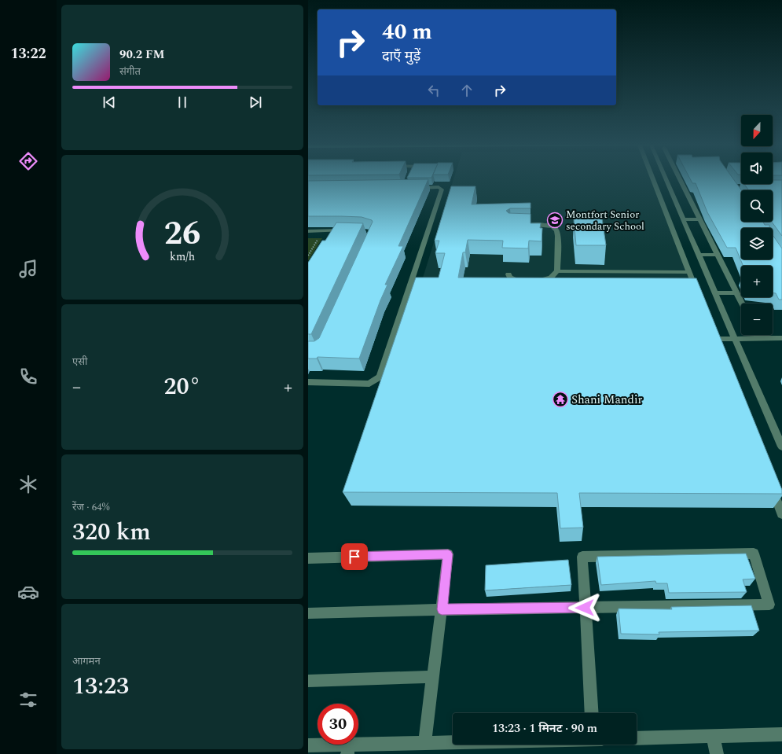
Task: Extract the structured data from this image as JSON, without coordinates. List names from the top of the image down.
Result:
{
  "places": {
    "school or university": ["Montfort Senior secondary School"],
    "temple": ["Shani Mandir"]
  },
  "north": "bottom",
  "page": {
    "tabs": "13:22",
    "turn": ["40 m", "दाएँ मुड़ें"],
    "song": ["90.2 FM", "संगीत"],
    "map_buttons": ["+", "−"],
    "tile": [
      "एसी",
      ["रेंज · 64%", "320 km"],
      ["आगमन", "13:23"]
    ],
    "heat": ["−", "20°", "+"],
    "limit": "30",
    "trip": "13:23 · 1 मिनट · 90 m",
    "gauge": ["26", "km/h"]
  }
}
